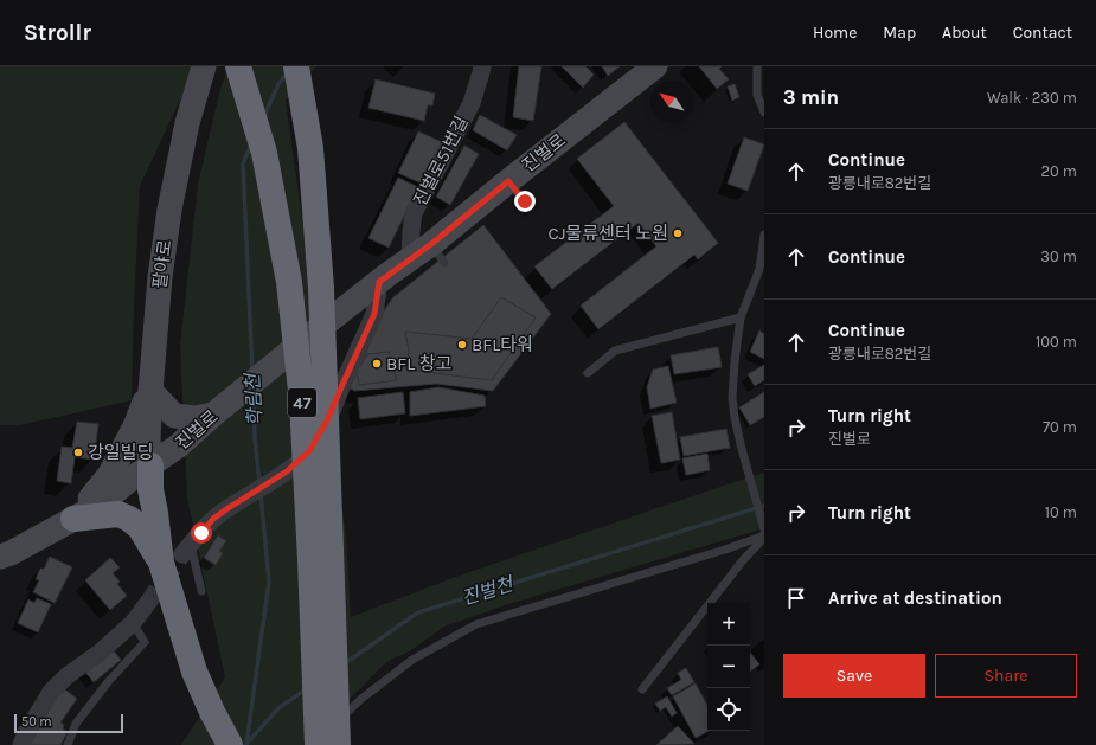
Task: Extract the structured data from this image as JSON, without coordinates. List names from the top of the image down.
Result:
{
  "streets": {
    "highway": ["47"],
    "street": ["진벌로", "진벌로51번길", "팔야로"]
  },
  "crossings": [
    ["진벌로", "진벌로51번길"],
    ["진벌로", "팔야로"]
  ],
  "water": ["학림천", "진벌천"],
  "places": [
    "CJ물류센터 노원",
    "BFL타워",
    "BFL 창고",
    "강일빌딩"
  ],
  "scale_bar": "50 m",
  "north": "top left",
  "page": {
    "header": "Strollr",
    "nav": [
      "Home",
      "Map",
      "About",
      "Contact"
    ],
    "heading": ["3 min", "Walk · 230 m"],
    "list": [
      ["Continue", "광릉내로82번길", "20 m"],
      ["Continue", "30 m"],
      ["Continue", "광릉내로82번길", "100 m"],
      ["Turn right", "진벌로", "70 m"],
      ["Turn right", "10 m"],
      "Arrive at destination"
    ],
    "map_buttons": ["+", "−"],
    "buttons": ["Save", "Share"],
    "scale": "50 m"
  }
}
